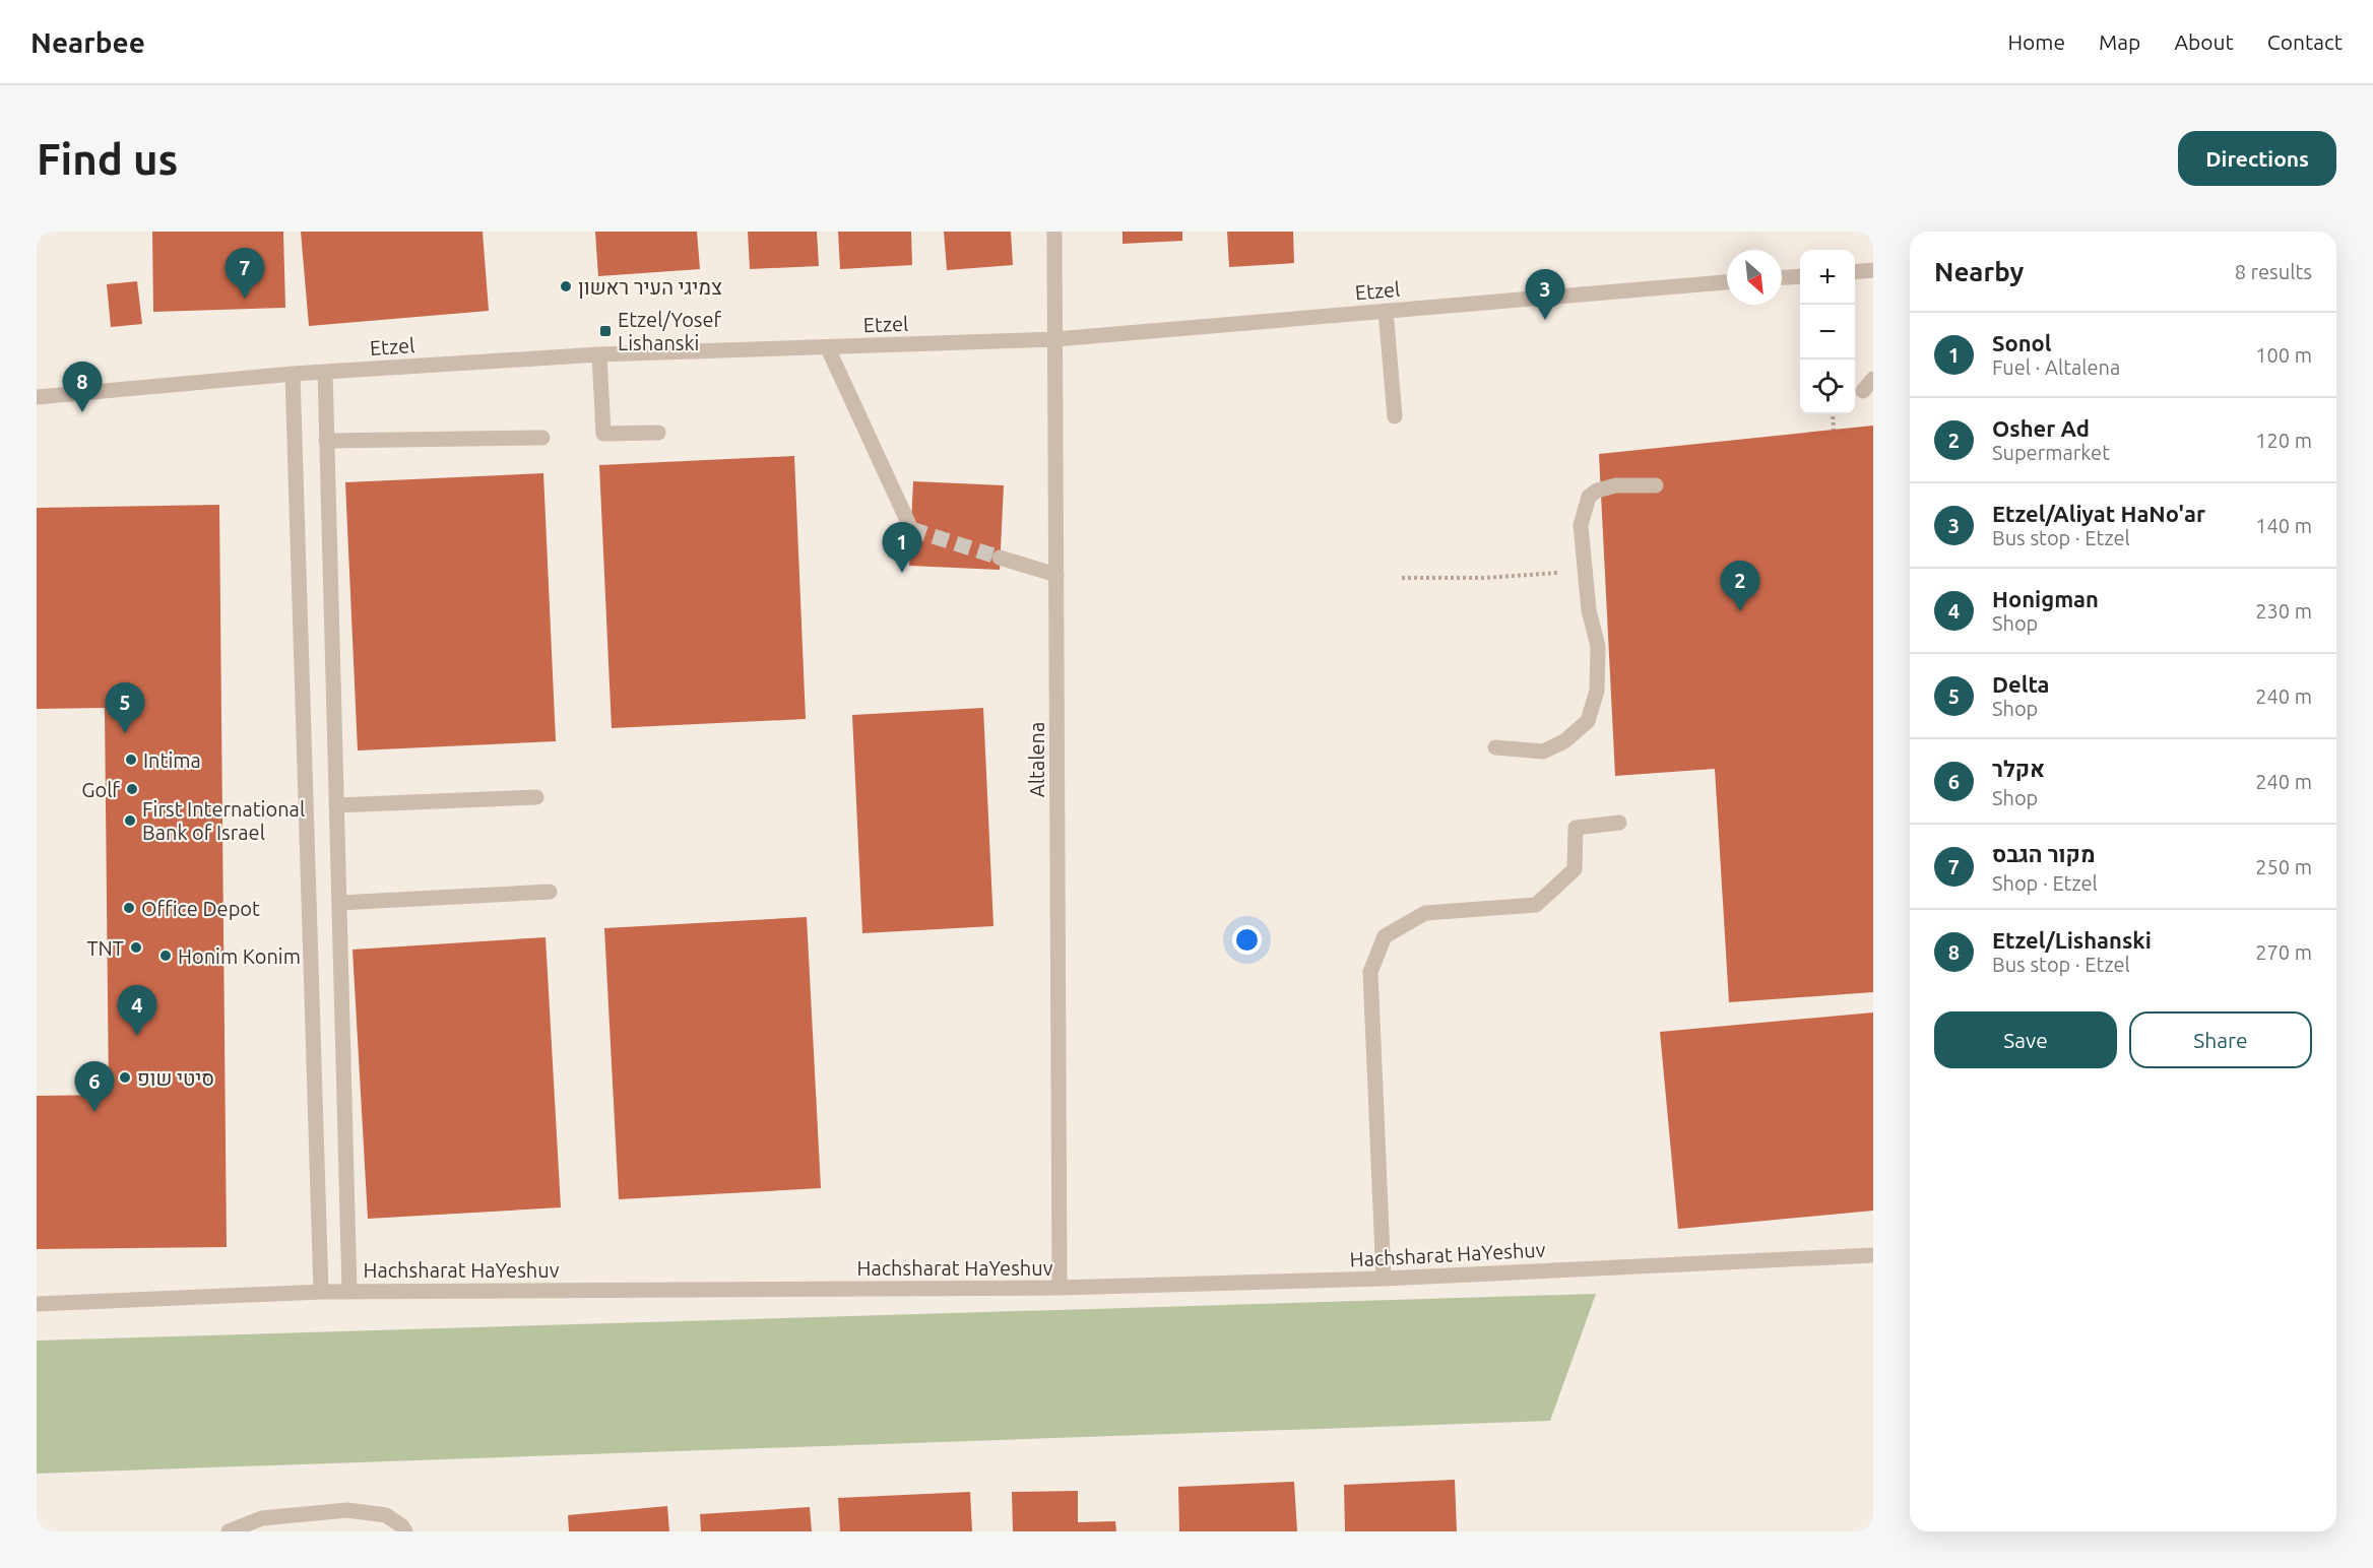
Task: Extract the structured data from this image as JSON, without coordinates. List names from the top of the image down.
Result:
{
  "streets": {
    "street": ["Etzel", "Altalena", "Hachsharat HaYeshuv"]
  },
  "crossings": [
    ["Etzel", "Altalena"],
    ["Altalena", "Hachsharat HaYeshuv"]
  ],
  "places": {
    "other": [
      "צמיגי העיר ראשון",
      "Intima",
      "Golf",
      "First International Bank of Israel",
      "Office Depot",
      "TNT",
      "Honim Konim",
      "סיטי שופ"
    ],
    "transit": ["Etzel/Yosef Lishanski"]
  },
  "north": "bottom right",
  "page": {
    "header": "Nearbee",
    "nav": [
      "Home",
      "Map",
      "About",
      "Contact"
    ],
    "buttons": [
      "Directions",
      ["Save", "Share"]
    ],
    "title": "Find us",
    "heading": ["Nearby", "8 results"],
    "pins": [
      "7",
      "3",
      "8",
      "1",
      "2",
      "5",
      "4",
      "6"
    ],
    "map_buttons": ["+", "−"],
    "list": [
      {
        "mark": "1",
        "name": "Sonol",
        "note": "Fuel · Altalena",
        "value": "100 m"
      },
      {
        "mark": "2",
        "name": "Osher Ad",
        "note": "Supermarket",
        "value": "120 m"
      },
      {
        "mark": "3",
        "name": "Etzel/Aliyat HaNo'ar",
        "note": "Bus stop · Etzel",
        "value": "140 m"
      },
      {
        "mark": "4",
        "name": "Honigman",
        "note": "Shop",
        "value": "230 m"
      },
      {
        "mark": "5",
        "name": "Delta",
        "note": "Shop",
        "value": "240 m"
      },
      {
        "mark": "6",
        "name": "אקלר",
        "note": "Shop",
        "value": "240 m"
      },
      {
        "mark": "7",
        "name": "מקור הגבס",
        "note": "Shop · Etzel",
        "value": "250 m"
      },
      {
        "mark": "8",
        "name": "Etzel/Lishanski",
        "note": "Bus stop · Etzel",
        "value": "270 m"
      }
    ]
  }
}
